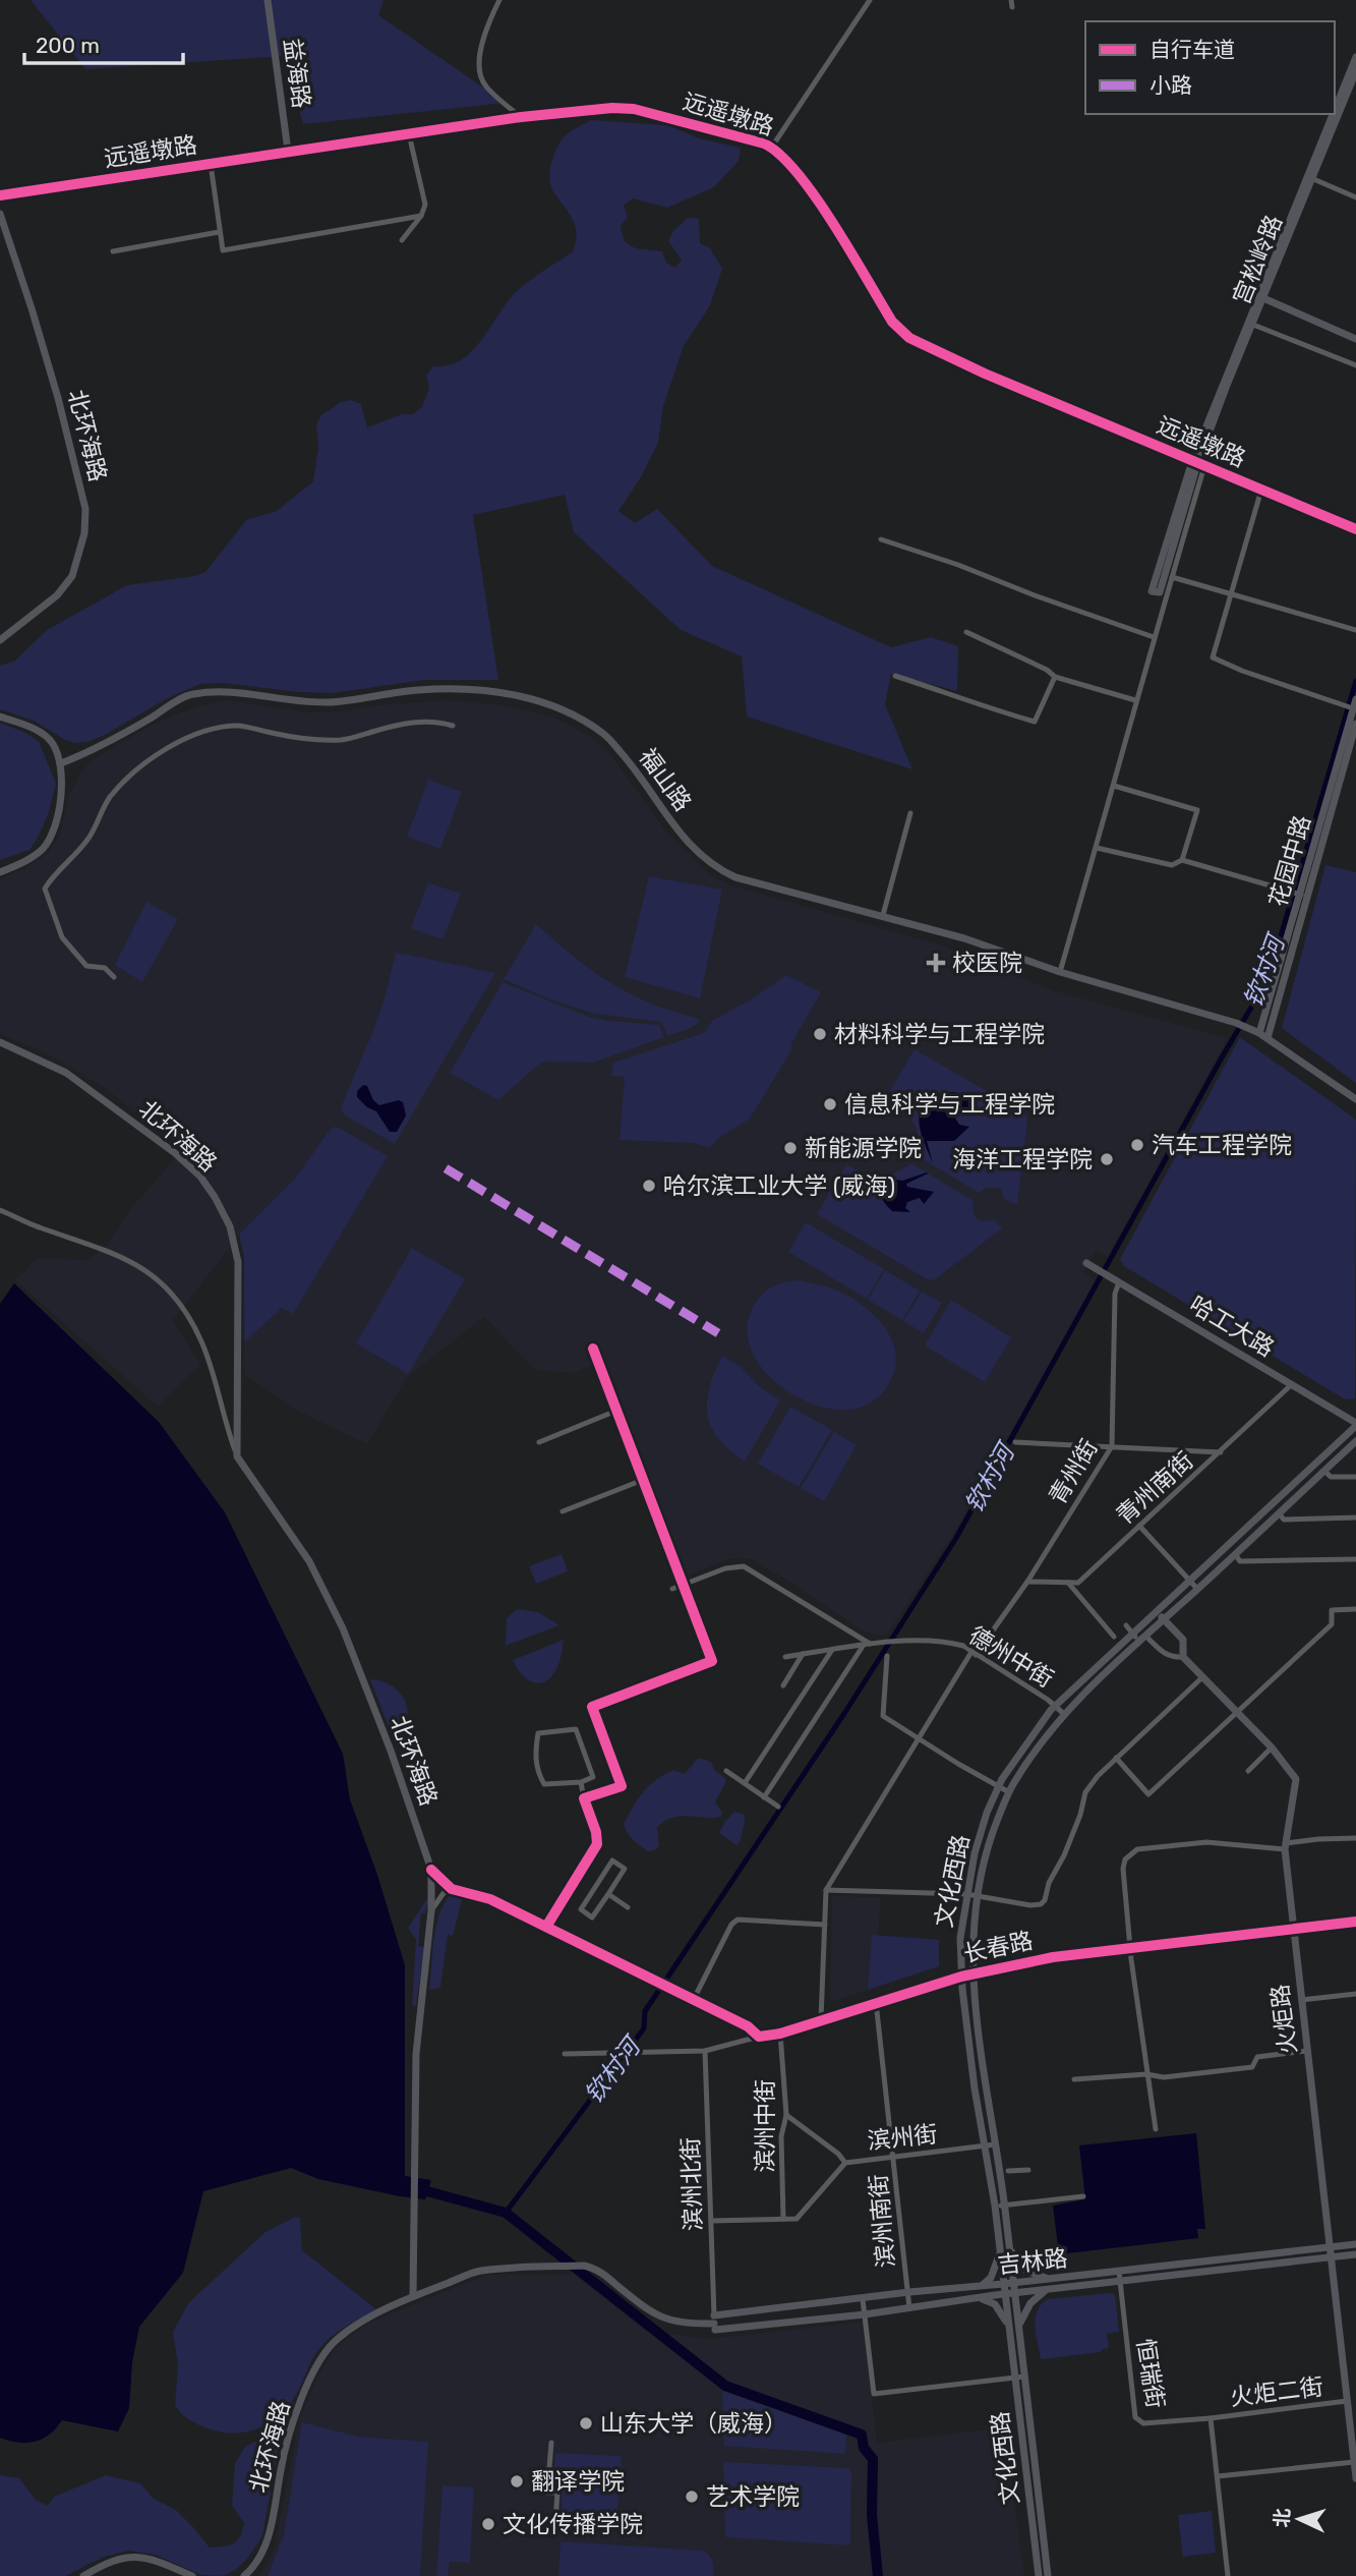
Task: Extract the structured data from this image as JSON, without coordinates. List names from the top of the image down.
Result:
{
  "streets": {
    "main road": [
      "益海路",
      "宫松岭路",
      "北环海路",
      "福山路",
      "花园中路",
      "哈工大路",
      "文化西路",
      "火炬路",
      "吉林路"
    ],
    "street": [
      "远遥墩路",
      "青州街",
      "青州南街",
      "德州中街",
      "长春路",
      "滨州中街",
      "滨州街",
      "滨州北街",
      "滨州南街",
      "恒瑞街",
      "火炬二街"
    ]
  },
  "crossings": [
    ["益海路", "远遥墩路"],
    ["远遥墩路", "宫松岭路"],
    ["福山路", "花园中路"],
    ["哈工大路", "青州街"],
    ["哈工大路", "青州南街"],
    ["哈工大路", "文化西路"],
    ["青州街", "德州中街"],
    ["青州街", "长春路"],
    ["德州中街", "文化西路"],
    ["文化西路", "长春路"],
    ["文化西路", "火炬路"],
    ["文化西路", "滨州街"],
    ["文化西路", "吉林路"],
    ["长春路", "火炬路"],
    ["长春路", "滨州中街"],
    ["长春路", "滨州北街"],
    ["长春路", "滨州南街"],
    ["火炬路", "吉林路"],
    ["火炬路", "火炬二街"],
    ["滨州中街", "滨州街"],
    ["滨州街", "滨州北街"],
    ["滨州街", "滨州南街"],
    ["滨州北街", "吉林路"],
    ["滨州南街", "吉林路"],
    ["吉林路", "恒瑞街"],
    ["恒瑞街", "火炬二街"]
  ],
  "water": ["钦村河"],
  "places": {
    "health": ["校医院"],
    "other": [
      "材料科学与工程学院",
      "信息科学与工程学院",
      "汽车工程学院",
      "新能源学院",
      "海洋工程学院",
      "哈尔滨工业大学 (威海)",
      "山东大学（威海）",
      "翻译学院",
      "艺术学院",
      "文化传播学院"
    ]
  },
  "legend": ["自行车道", "小路"],
  "scale_bar": "200 m",
  "north": "left"
}
